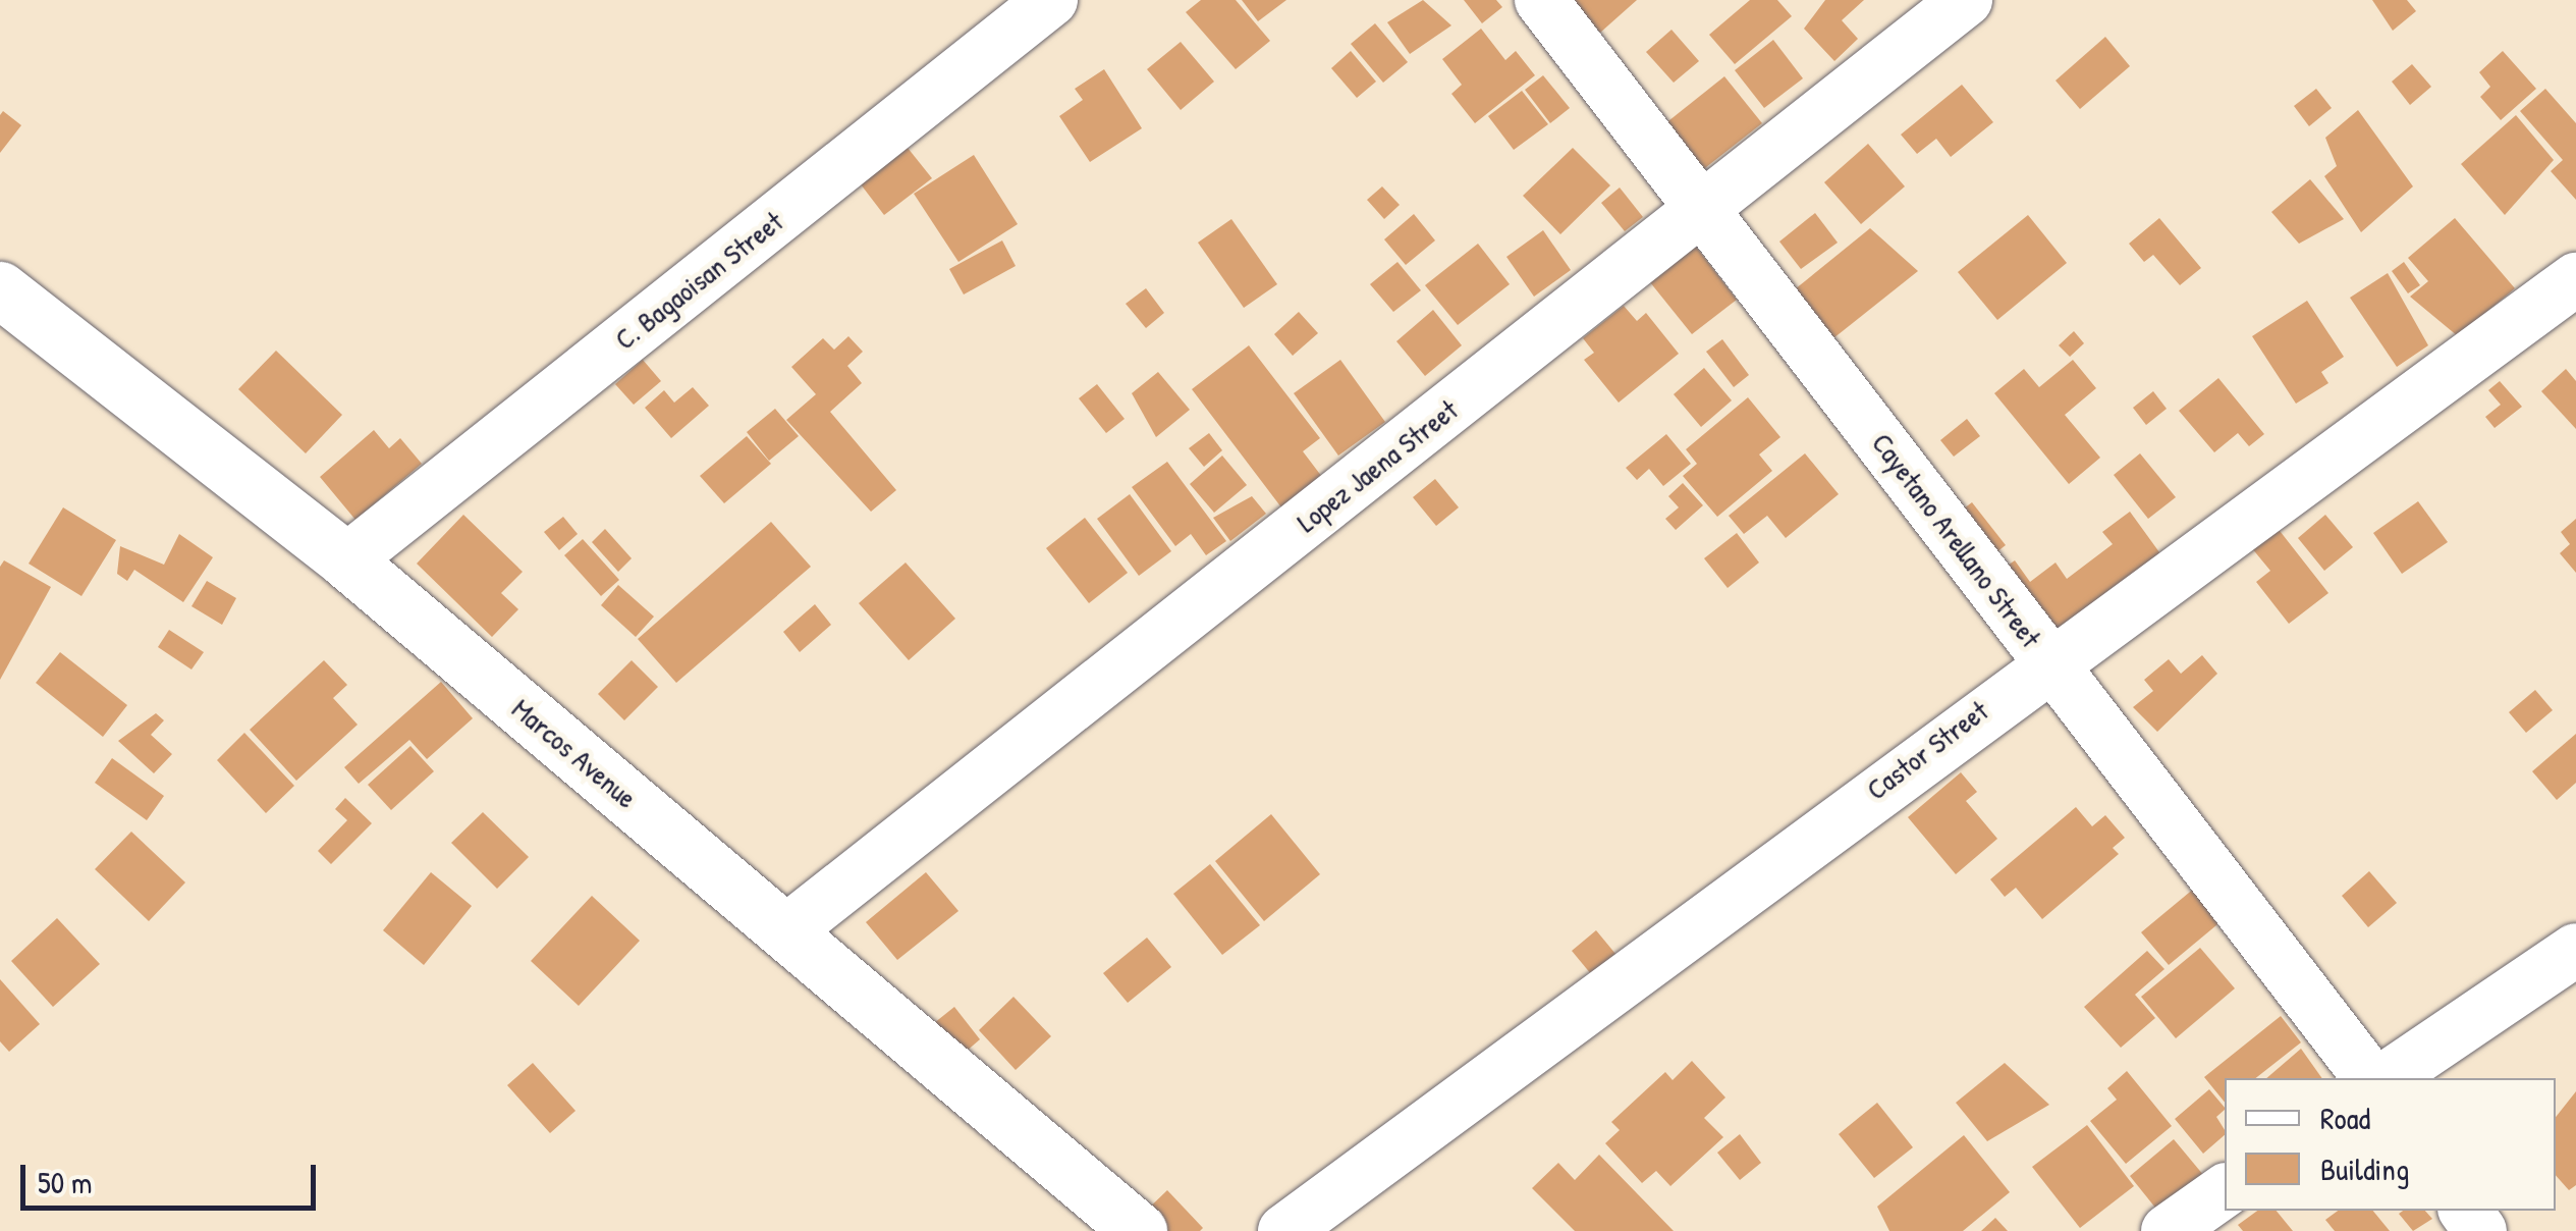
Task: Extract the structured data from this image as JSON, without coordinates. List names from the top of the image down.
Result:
{
  "streets": {
    "main road": ["Marcos Avenue"],
    "street": [
      "C. Bagaoisan Street",
      "Lopez Jaena Street",
      "Cayetano Arellano Street",
      "Castor Street"
    ]
  },
  "crossings": [
    ["C. Bagaoisan Street", "Marcos Avenue"],
    ["Lopez Jaena Street", "Cayetano Arellano Street"],
    ["Lopez Jaena Street", "Marcos Avenue"],
    ["Cayetano Arellano Street", "Castor Street"]
  ],
  "legend": ["Road", "Building"],
  "scale_bar": "50 m"
}
